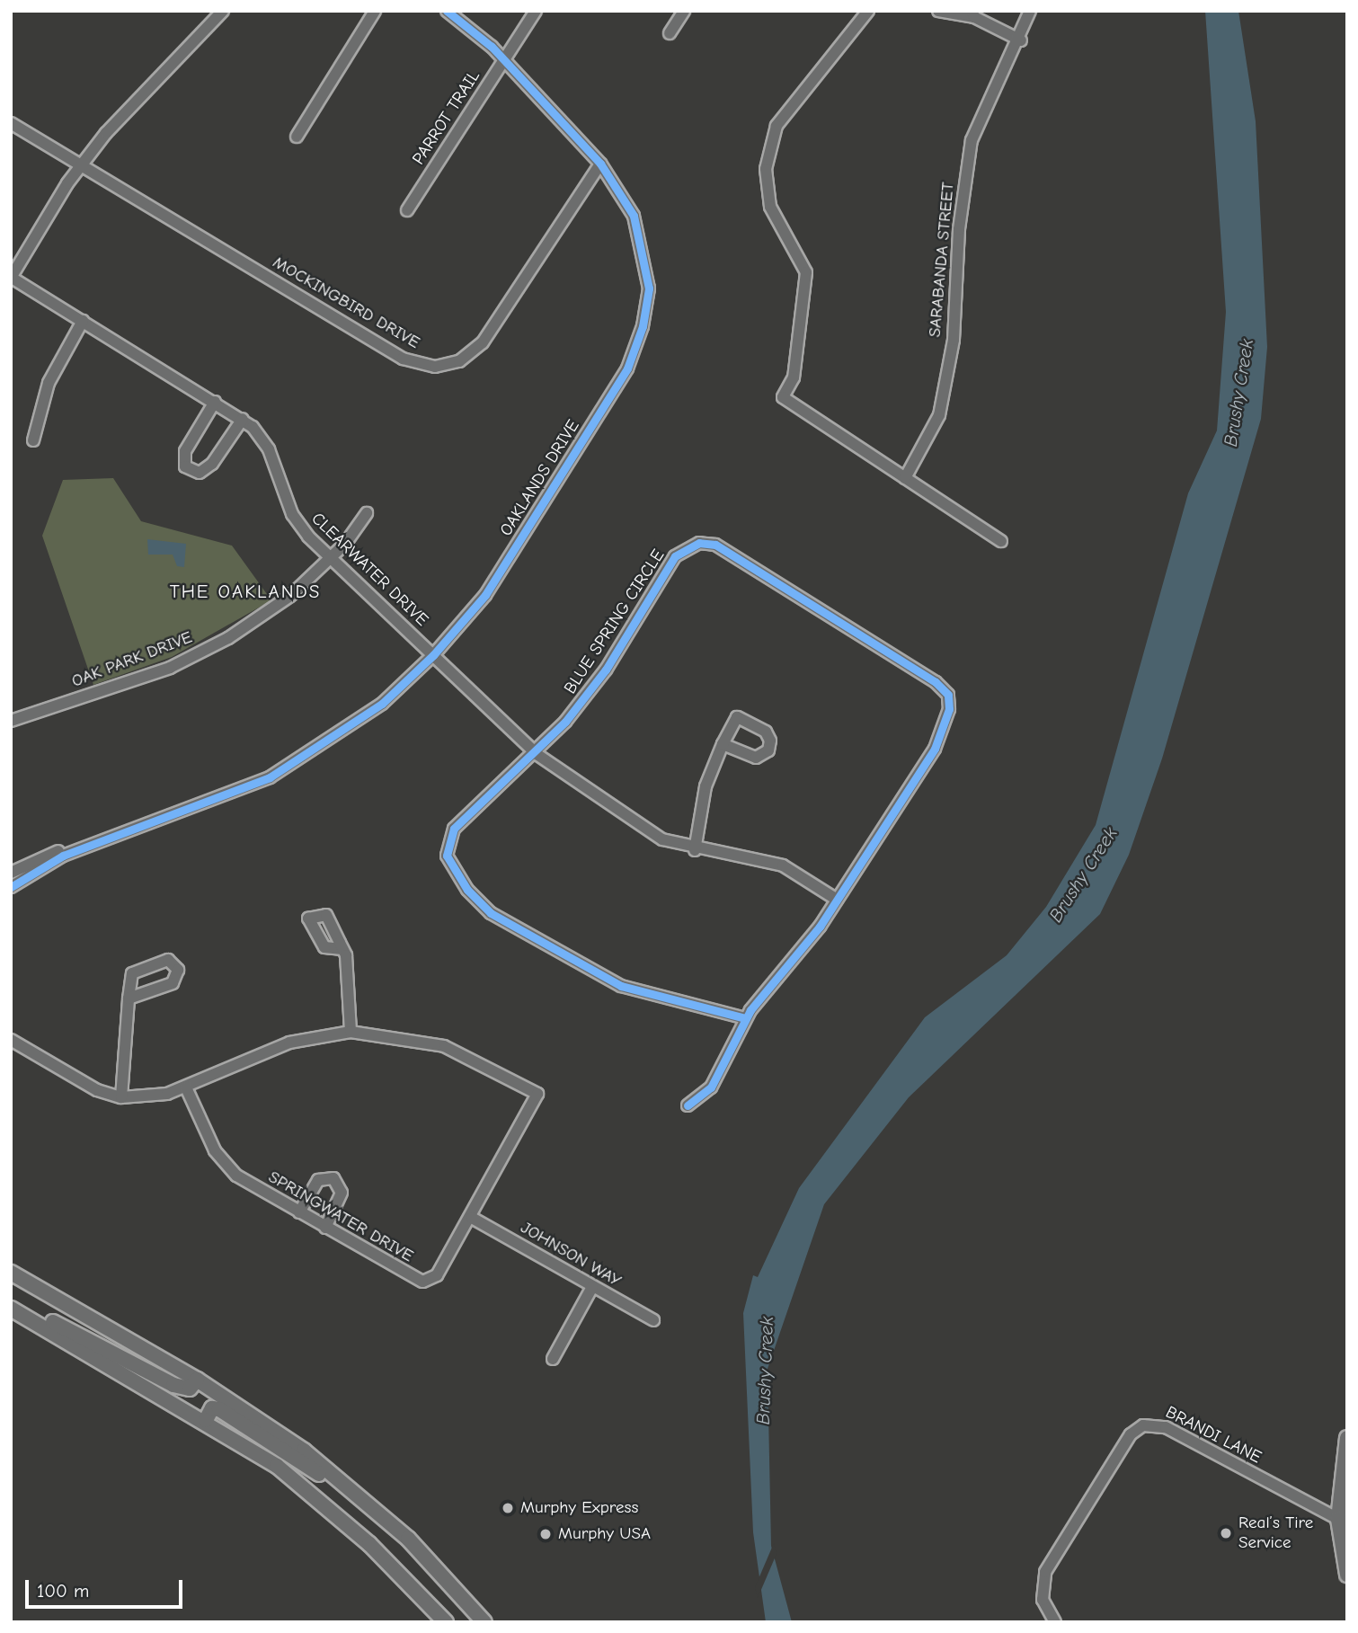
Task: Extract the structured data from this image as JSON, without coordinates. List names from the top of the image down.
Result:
{
  "streets": {
    "street": [
      "PARROT TRAIL",
      "SARABANDA STREET",
      "MOCKINGBIRD DRIVE",
      "OAKLANDS DRIVE",
      "CLEARWATER DRIVE",
      "BLUE SPRING CIRCLE",
      "OAK PARK DRIVE",
      "SPRINGWATER DRIVE",
      "JOHNSON WAY",
      "BRANDI LANE"
    ]
  },
  "crossings": [
    ["PARROT TRAIL", "OAKLANDS DRIVE"],
    ["MOCKINGBIRD DRIVE", "OAKLANDS DRIVE"],
    ["OAKLANDS DRIVE", "CLEARWATER DRIVE"],
    ["CLEARWATER DRIVE", "BLUE SPRING CIRCLE"],
    ["CLEARWATER DRIVE", "OAK PARK DRIVE"],
    ["SPRINGWATER DRIVE", "JOHNSON WAY"]
  ],
  "districts": ["THE OAKLANDS"],
  "water": ["Brushy Creek"],
  "places": ["Murphy Express", "Real’s Tire Service", "Murphy USA"],
  "scale_bar": "100 m"
}
